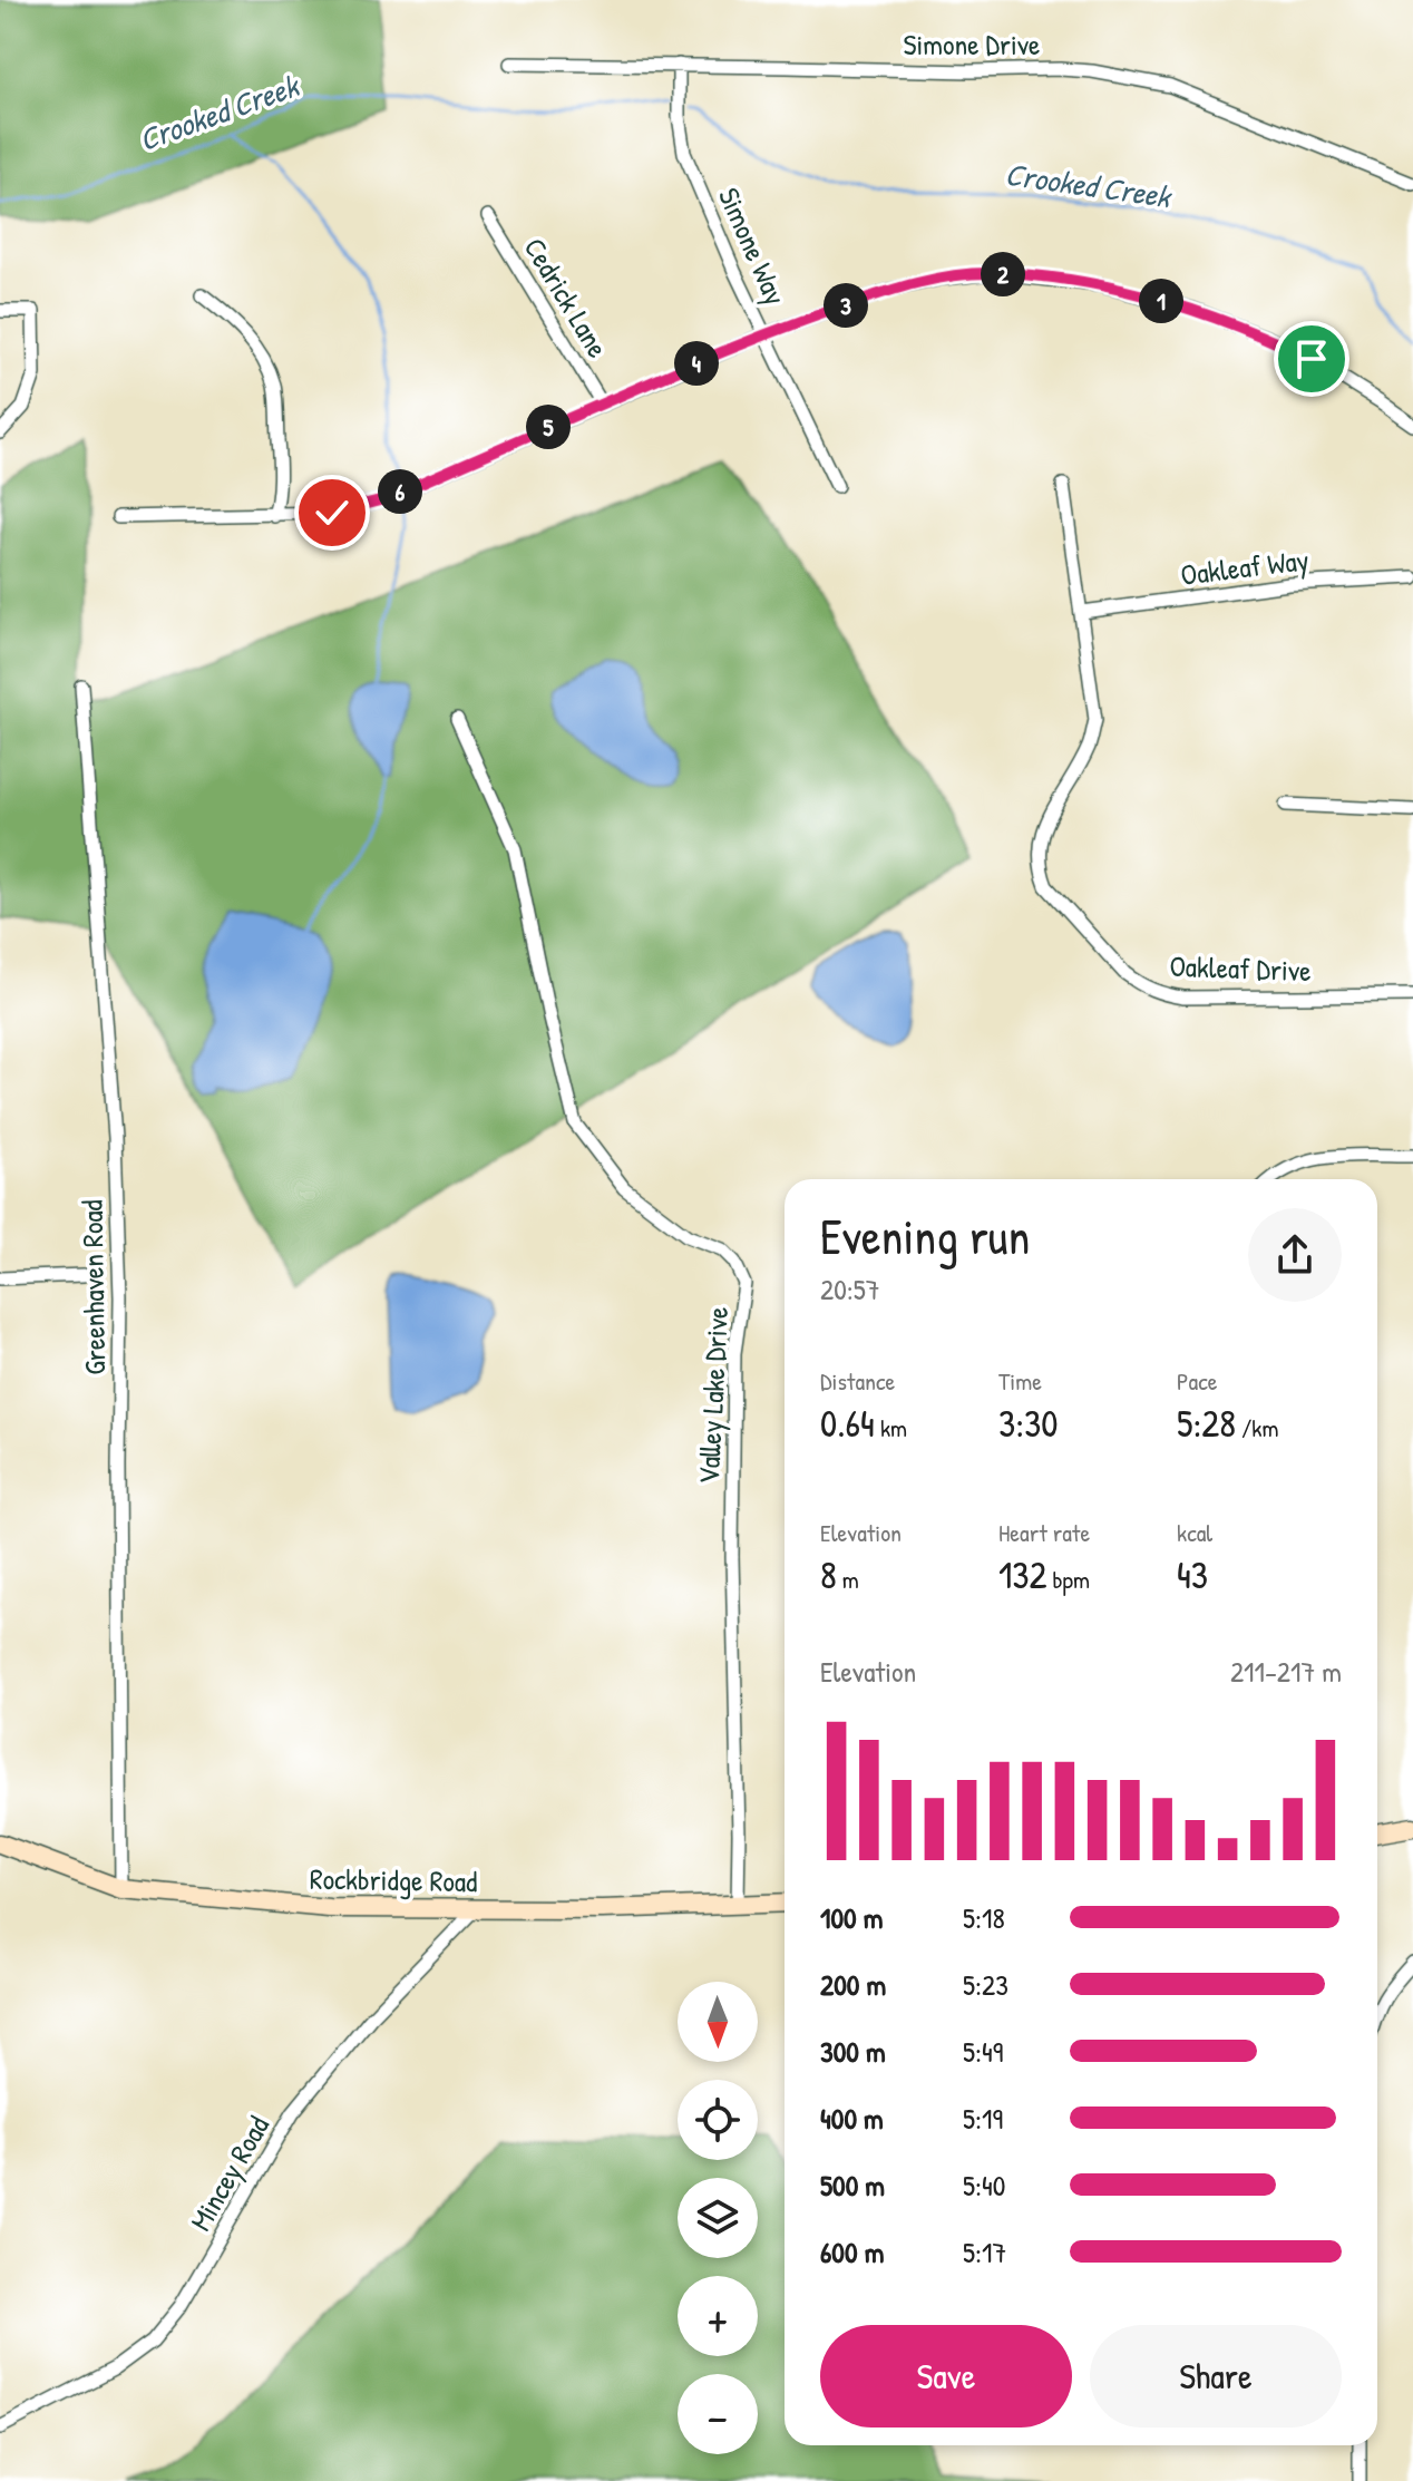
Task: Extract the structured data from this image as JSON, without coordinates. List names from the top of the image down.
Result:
{
  "streets": {
    "main road": ["Rockbridge Road"],
    "street": [
      "Simone Drive",
      "Simone Way",
      "Cedrick Lane",
      "Oakleaf Way",
      "Oakleaf Drive",
      "Greenhaven Road",
      "Valley Lake Drive",
      "Mincey Road"
    ]
  },
  "crossings": [
    ["Simone Drive", "Simone Way"],
    ["Oakleaf Way", "Oakleaf Drive"],
    ["Greenhaven Road", "Rockbridge Road"],
    ["Valley Lake Drive", "Rockbridge Road"],
    ["Rockbridge Road", "Mincey Road"]
  ],
  "water": ["Crooked Creek"],
  "north": "bottom",
  "page": {
    "pins": [
      "2",
      "1",
      "3",
      "4",
      "5",
      "6"
    ],
    "heading": ["Evening run", "20:57"],
    "stats": [
      ["Distance", "0.64 km"],
      ["Time", "3:30"],
      ["Pace", "5:28 /km"],
      ["Elevation", "8 m"],
      ["Heart rate", "132 bpm"],
      ["kcal", "43"]
    ],
    "chart": ["Elevation", "211–217 m"],
    "list": [
      {
        "name": "100 m",
        "note": "5:18"
      },
      {
        "name": "200 m",
        "note": "5:23"
      },
      {
        "name": "300 m",
        "note": "5:49"
      },
      {
        "name": "400 m",
        "note": "5:19"
      },
      {
        "name": "500 m",
        "note": "5:40"
      },
      {
        "name": "600 m",
        "note": "5:17"
      }
    ],
    "map_buttons": ["+", "−"],
    "buttons": ["Save", "Share"]
  }
}
